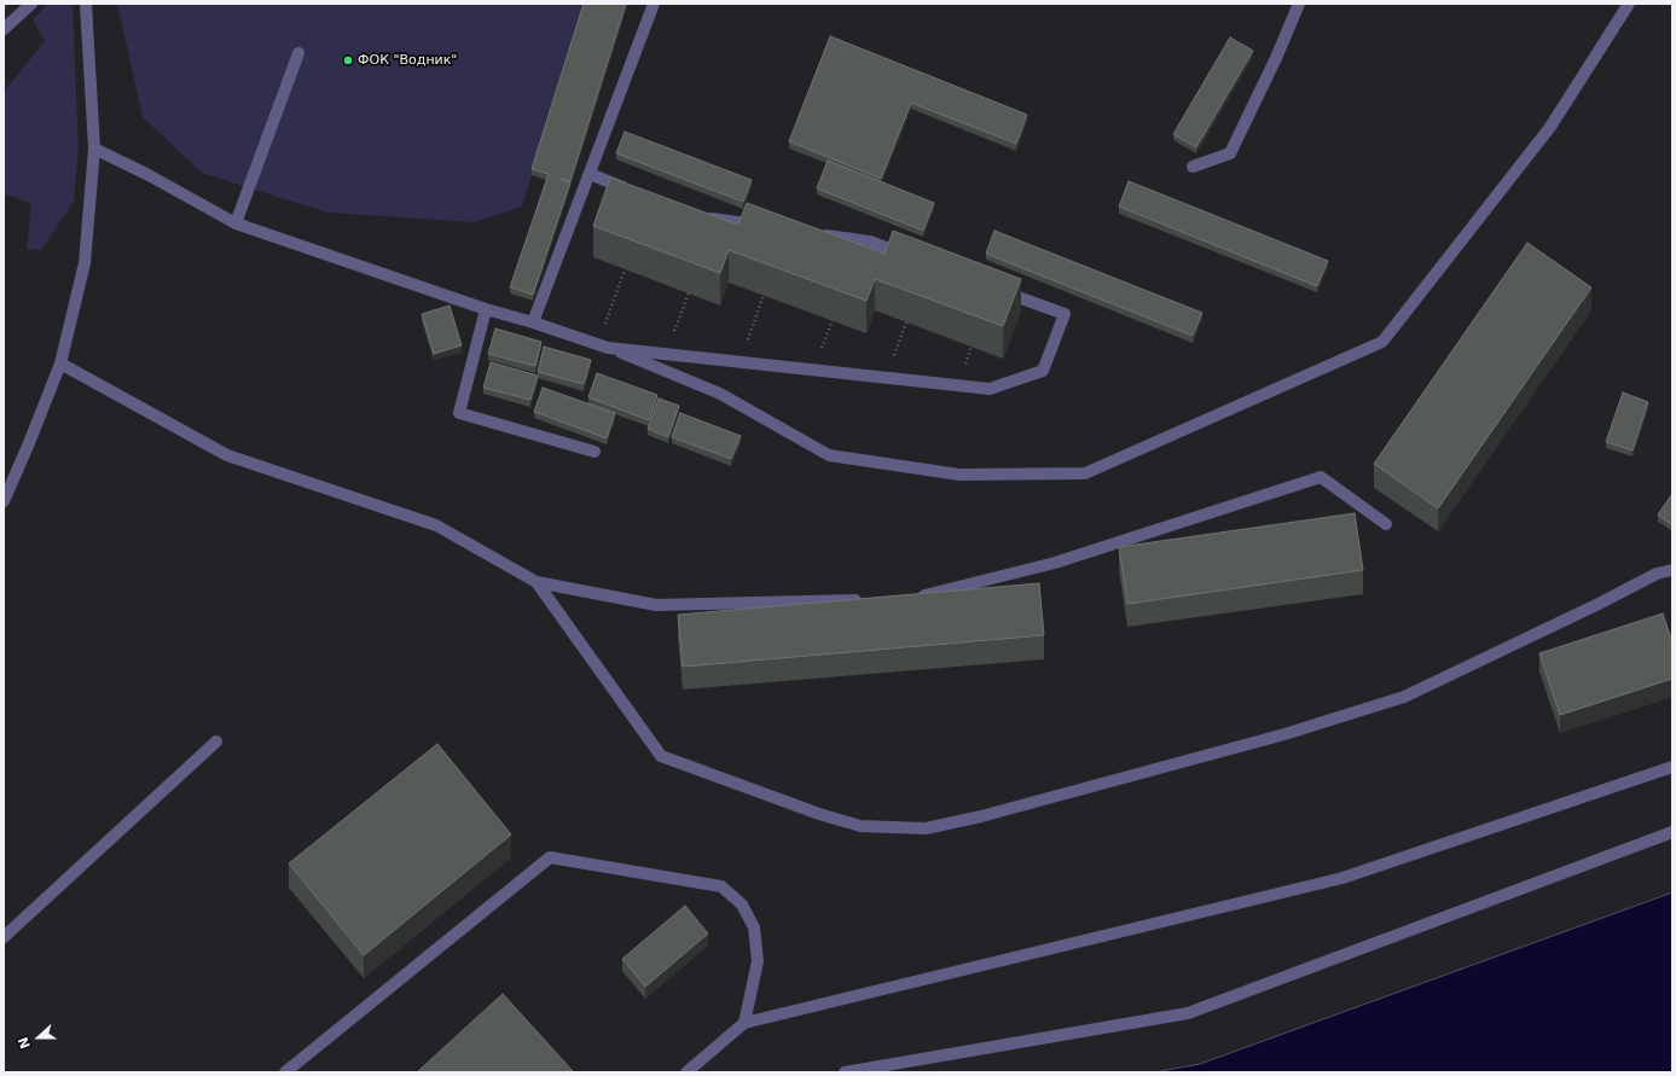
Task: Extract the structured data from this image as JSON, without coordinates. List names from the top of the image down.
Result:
{
  "places": ["ФОК \"Водник\""],
  "north": "left"
}
